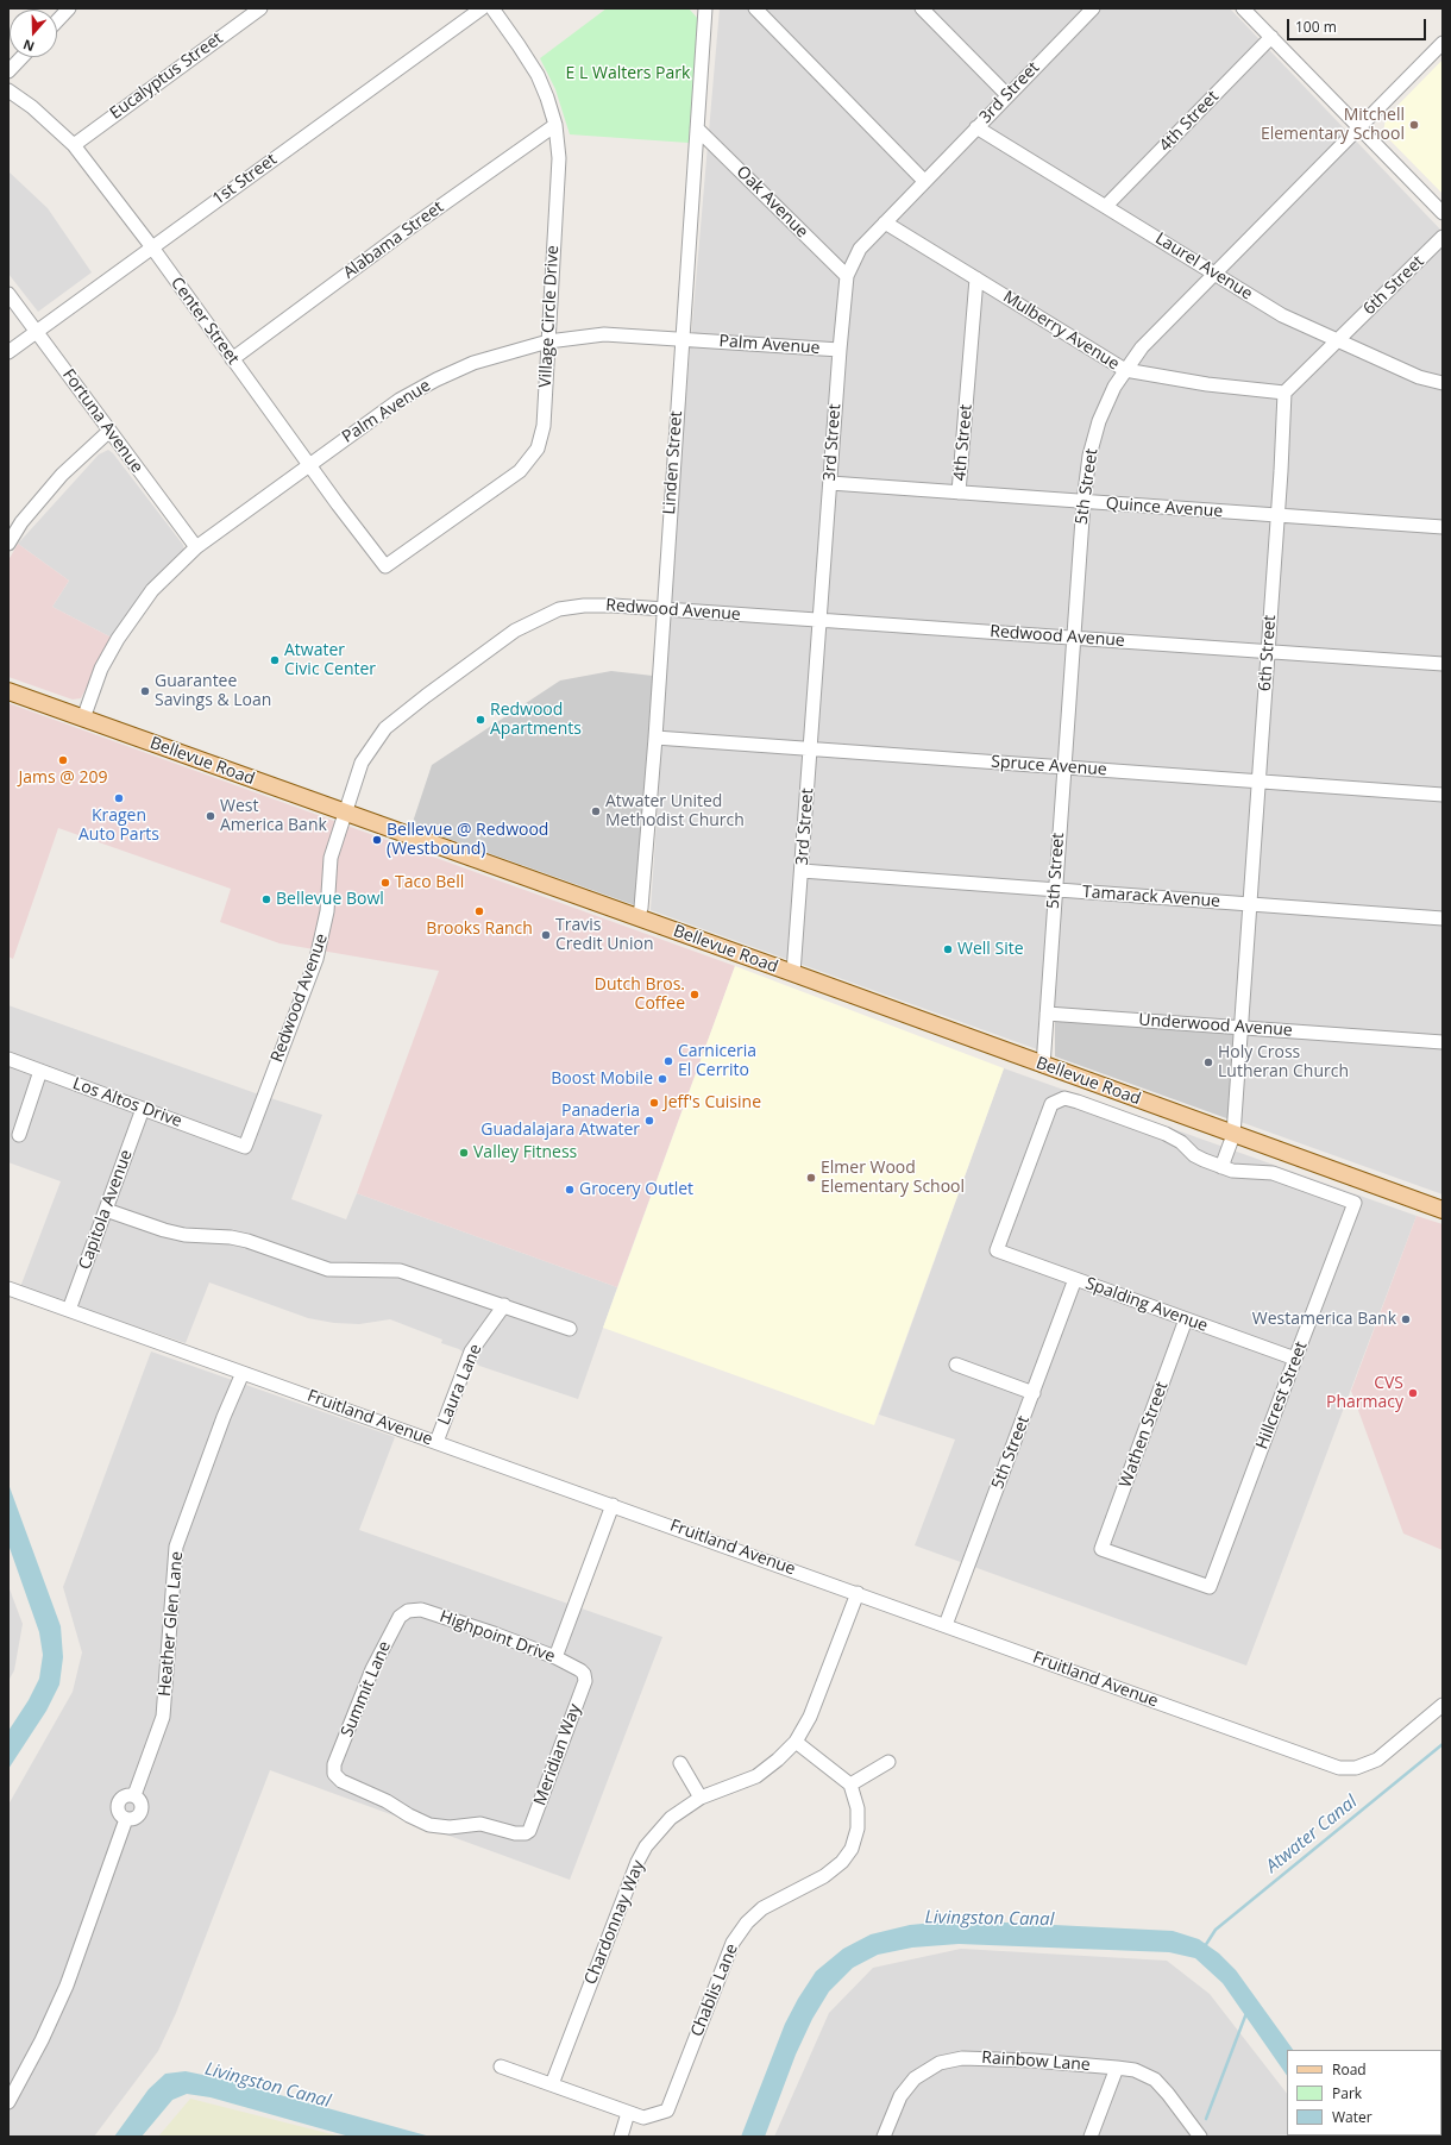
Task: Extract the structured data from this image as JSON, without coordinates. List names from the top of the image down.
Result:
{
  "streets": {
    "main road": ["Bellevue Road"],
    "street": [
      "Eucalyptus Street",
      "3rd Street",
      "4th Street",
      "1st Street",
      "Oak Avenue",
      "Alabama Street",
      "Laurel Avenue",
      "6th Street",
      "Village Circle Drive",
      "Center Street",
      "Mulberry Avenue",
      "Palm Avenue",
      "Fortuna Avenue",
      "Linden Street",
      "5th Street",
      "Quince Avenue",
      "Redwood Avenue",
      "Spruce Avenue",
      "Tamarack Avenue",
      "Underwood Avenue",
      "Los Altos Drive",
      "Capitola Avenue",
      "Spalding Avenue",
      "Laura Lane",
      "Hillcrest Street",
      "Fruitland Avenue",
      "Wathen Street",
      "Heather Glen Lane",
      "Highpoint Drive",
      "Summit Lane",
      "Meridian Way",
      "Chardonnay Way",
      "Chablis Lane",
      "Rainbow Lane"
    ]
  },
  "crossings": [
    ["Eucalyptus Street", "Center Street"],
    ["3rd Street", "Oak Avenue"],
    ["3rd Street", "Laurel Avenue"],
    ["3rd Street", "Mulberry Avenue"],
    ["3rd Street", "Palm Avenue"],
    ["3rd Street", "Quince Avenue"],
    ["3rd Street", "Redwood Avenue"],
    ["3rd Street", "Bellevue Road"],
    ["3rd Street", "Spruce Avenue"],
    ["3rd Street", "Tamarack Avenue"],
    ["4th Street", "Laurel Avenue"],
    ["4th Street", "Mulberry Avenue"],
    ["4th Street", "Quince Avenue"],
    ["1st Street", "Center Street"],
    ["1st Street", "Fortuna Avenue"],
    ["Oak Avenue", "Linden Street"],
    ["Alabama Street", "Village Circle Drive"],
    ["Alabama Street", "Center Street"],
    ["Laurel Avenue", "6th Street"],
    ["Laurel Avenue", "5th Street"],
    ["6th Street", "Mulberry Avenue"],
    ["6th Street", "Quince Avenue"],
    ["6th Street", "Redwood Avenue"],
    ["6th Street", "Bellevue Road"],
    ["6th Street", "Spruce Avenue"],
    ["6th Street", "Tamarack Avenue"],
    ["6th Street", "Underwood Avenue"],
    ["6th Street", "Spalding Avenue"],
    ["6th Street", "Hillcrest Street"],
    ["Village Circle Drive", "Center Street"],
    ["Village Circle Drive", "Palm Avenue"],
    ["Center Street", "Palm Avenue"],
    ["Mulberry Avenue", "5th Street"],
    ["Palm Avenue", "Fortuna Avenue"],
    ["Palm Avenue", "Linden Street"],
    ["Palm Avenue", "Bellevue Road"],
    ["Linden Street", "Redwood Avenue"],
    ["Linden Street", "Bellevue Road"],
    ["Linden Street", "Spruce Avenue"],
    ["5th Street", "Quince Avenue"],
    ["5th Street", "Redwood Avenue"],
    ["5th Street", "Bellevue Road"],
    ["5th Street", "Spruce Avenue"],
    ["5th Street", "Tamarack Avenue"],
    ["5th Street", "Underwood Avenue"],
    ["5th Street", "Spalding Avenue"],
    ["5th Street", "Fruitland Avenue"],
    ["Redwood Avenue", "Bellevue Road"],
    ["Redwood Avenue", "Los Altos Drive"],
    ["Los Altos Drive", "Capitola Avenue"],
    ["Capitola Avenue", "Fruitland Avenue"],
    ["Spalding Avenue", "Hillcrest Street"],
    ["Spalding Avenue", "Wathen Street"],
    ["Laura Lane", "Fruitland Avenue"],
    ["Hillcrest Street", "Wathen Street"],
    ["Fruitland Avenue", "Heather Glen Lane"],
    ["Fruitland Avenue", "Chardonnay Way"],
    ["Highpoint Drive", "Summit Lane"],
    ["Highpoint Drive", "Meridian Way"],
    ["Summit Lane", "Meridian Way"]
  ],
  "water": ["Atwater Canal", "Livingston Canal"],
  "parks": ["E L Walters Park"],
  "places": [
    "Mitchell Elementary School",
    "Atwater Civic Center",
    "Guarantee Savings & Loan",
    "Redwood Apartments",
    "Jams @ 209",
    "Kragen Auto Parts",
    "Atwater United Methodist Church",
    "West America Bank",
    "Bellevue @ Redwood (Westbound)",
    "Taco Bell",
    "Bellevue Bowl",
    "Brooks Ranch",
    "Travis Credit Union",
    "Well Site",
    "Dutch Bros. Coffee",
    "Carniceria El Cerrito",
    "Holy Cross Lutheran Church",
    "Boost Mobile",
    "Jeff's Cuisine",
    "Panaderia Guadalajara Atwater",
    "Valley Fitness",
    "Elmer Wood Elementary School",
    "Grocery Outlet",
    "Westamerica Bank",
    "CVS Pharmacy"
  ],
  "legend": ["Road", "Park", "Water"],
  "scale_bar": "100 m",
  "north": "bottom"
}
